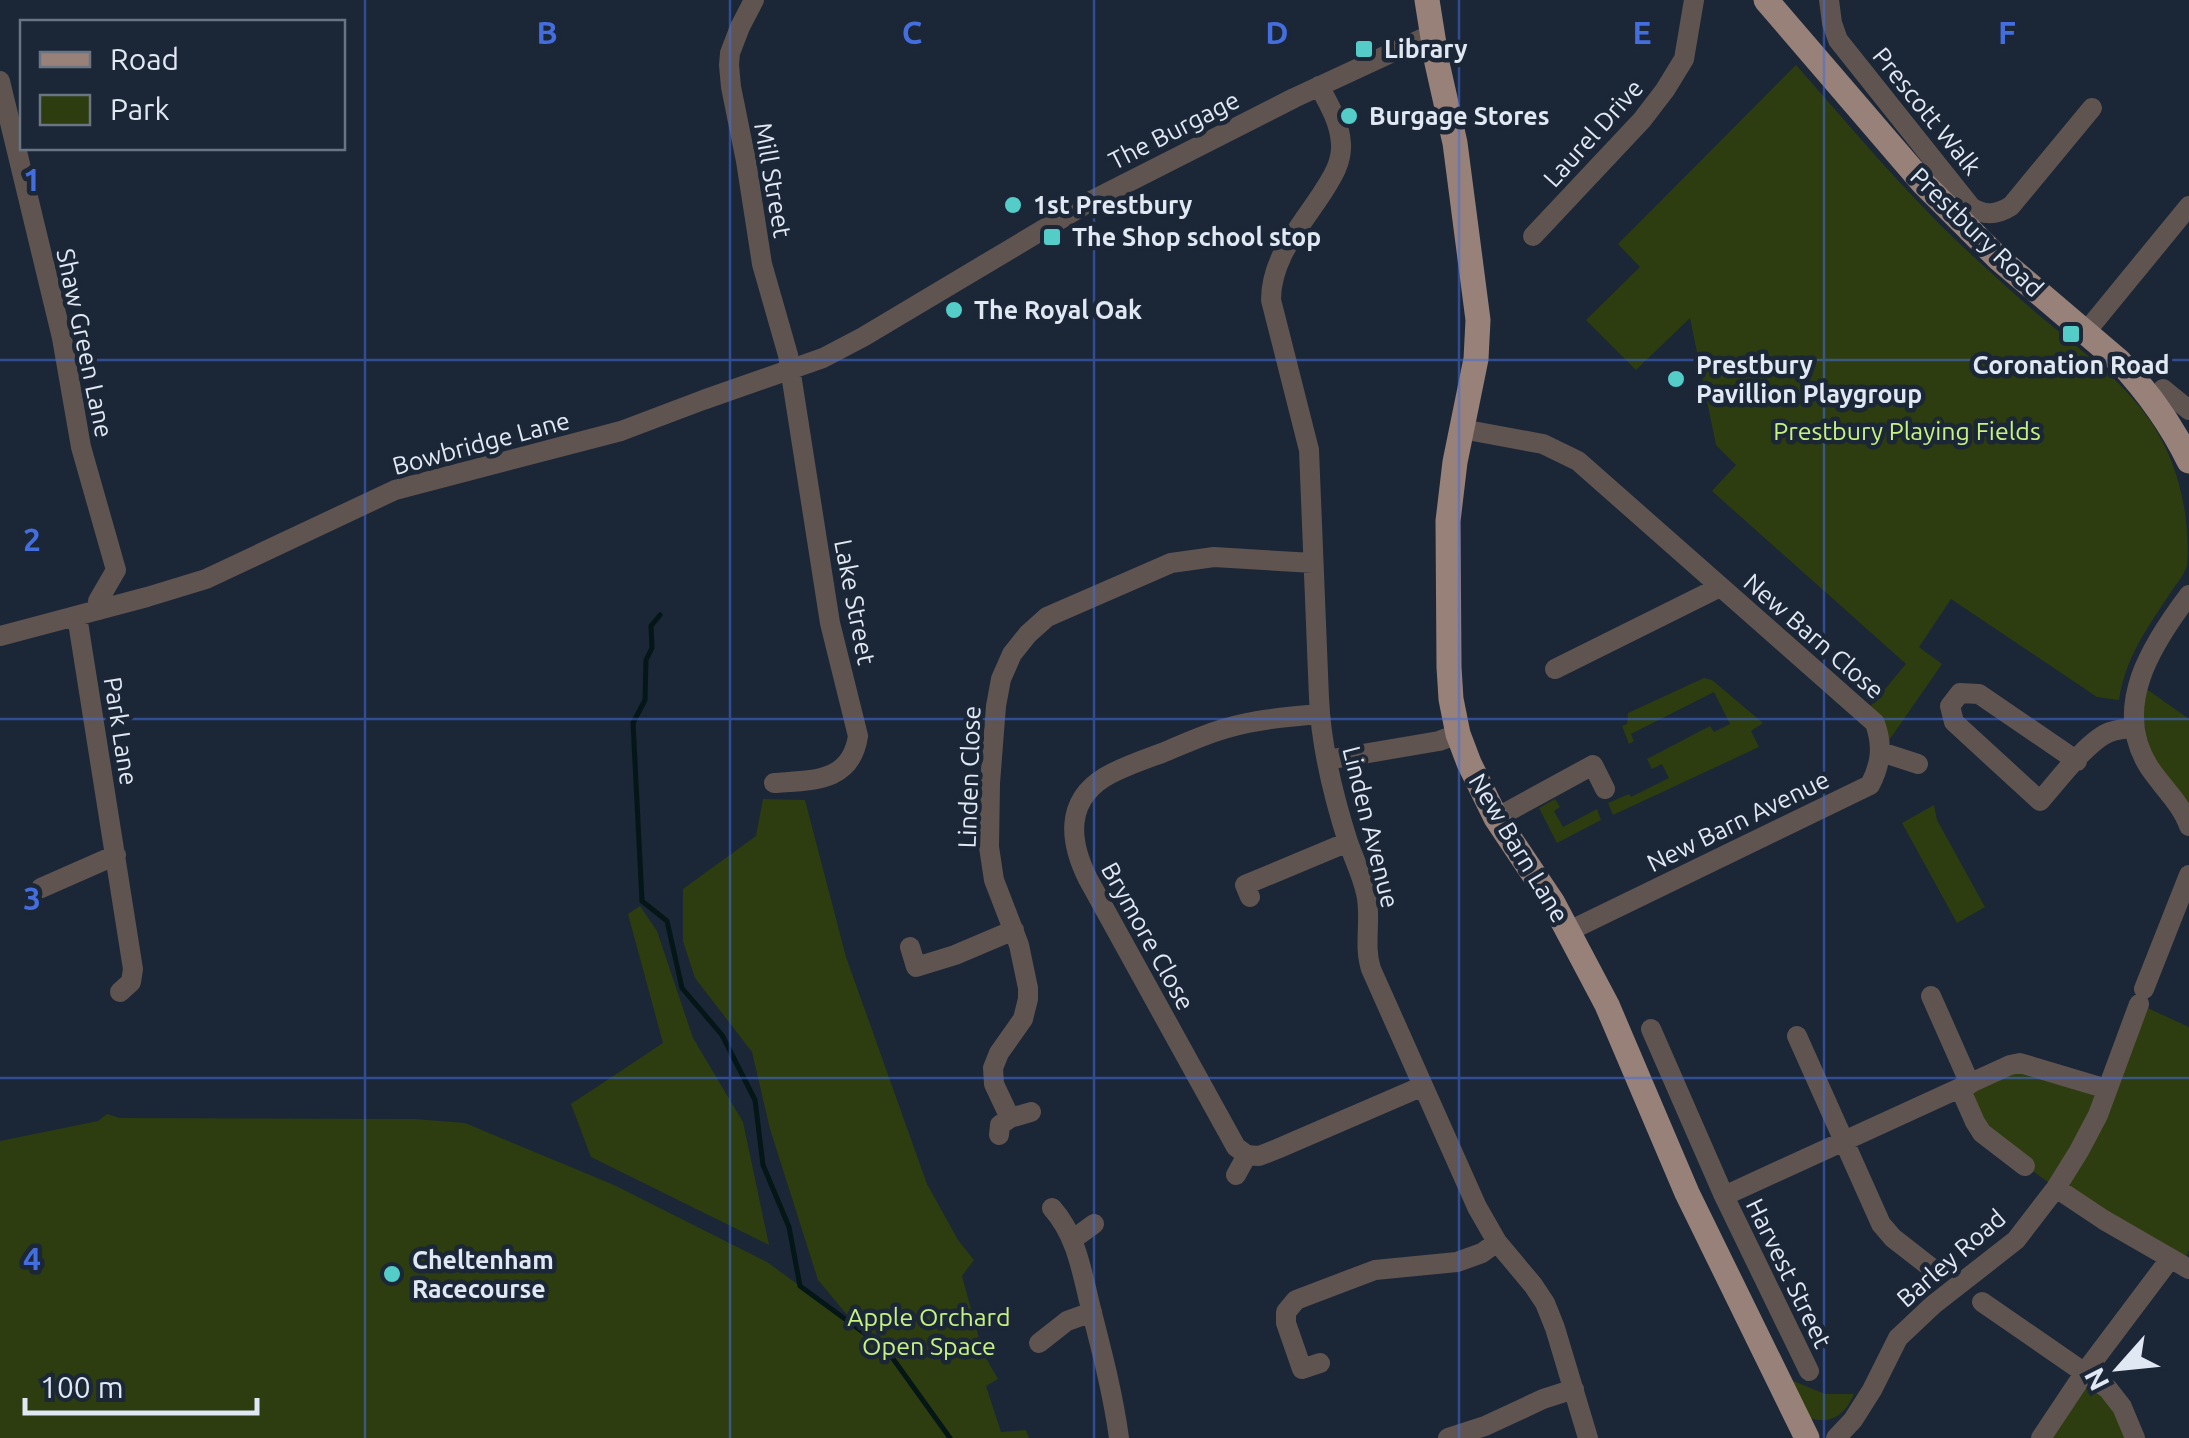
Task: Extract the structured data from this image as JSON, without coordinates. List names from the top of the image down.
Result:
{
  "streets": {
    "main road": ["Prestbury Road", "New Barn Lane"],
    "street": [
      "Prescott Walk",
      "The Burgage",
      "Laurel Drive",
      "Mill Street",
      "Shaw Green Lane",
      "Bowbridge Lane",
      "Lake Street",
      "New Barn Close",
      "Park Lane",
      "Linden Close",
      "New Barn Avenue",
      "Linden Avenue",
      "Brymore Close",
      "Barley Road",
      "Harvest Street"
    ]
  },
  "crossings": [
    ["The Burgage", "Mill Street"],
    ["The Burgage", "Bowbridge Lane"],
    ["The Burgage", "Lake Street"],
    ["The Burgage", "Linden Avenue"],
    ["The Burgage", "New Barn Lane"],
    ["Mill Street", "Bowbridge Lane"],
    ["Mill Street", "Lake Street"],
    ["Bowbridge Lane", "Lake Street"],
    ["Bowbridge Lane", "Park Lane"],
    ["New Barn Close", "New Barn Avenue"],
    ["New Barn Close", "New Barn Lane"],
    ["Linden Close", "Linden Avenue"],
    ["New Barn Avenue", "New Barn Lane"],
    ["Linden Avenue", "Brymore Close"],
    ["Barley Road", "Harvest Street"]
  ],
  "parks": ["Prestbury Playing Fields", "Apple Orchard Open Space"],
  "places": {
    "transit": ["Library", "The Shop school stop", "Coronation Road"],
    "other": [
      "Burgage Stores",
      "1st Prestbury",
      "The Royal Oak",
      "Prestbury Pavillion Playgroup",
      "Cheltenham Racecourse"
    ]
  },
  "legend": ["Road", "Park"],
  "scale_bar": "100 m",
  "north": "bottom left",
  "grid": {
    "columns": [
      "B",
      "C",
      "D",
      "E",
      "F"
    ],
    "rows": [
      "1",
      "2",
      "3",
      "4"
    ]
  }
}
